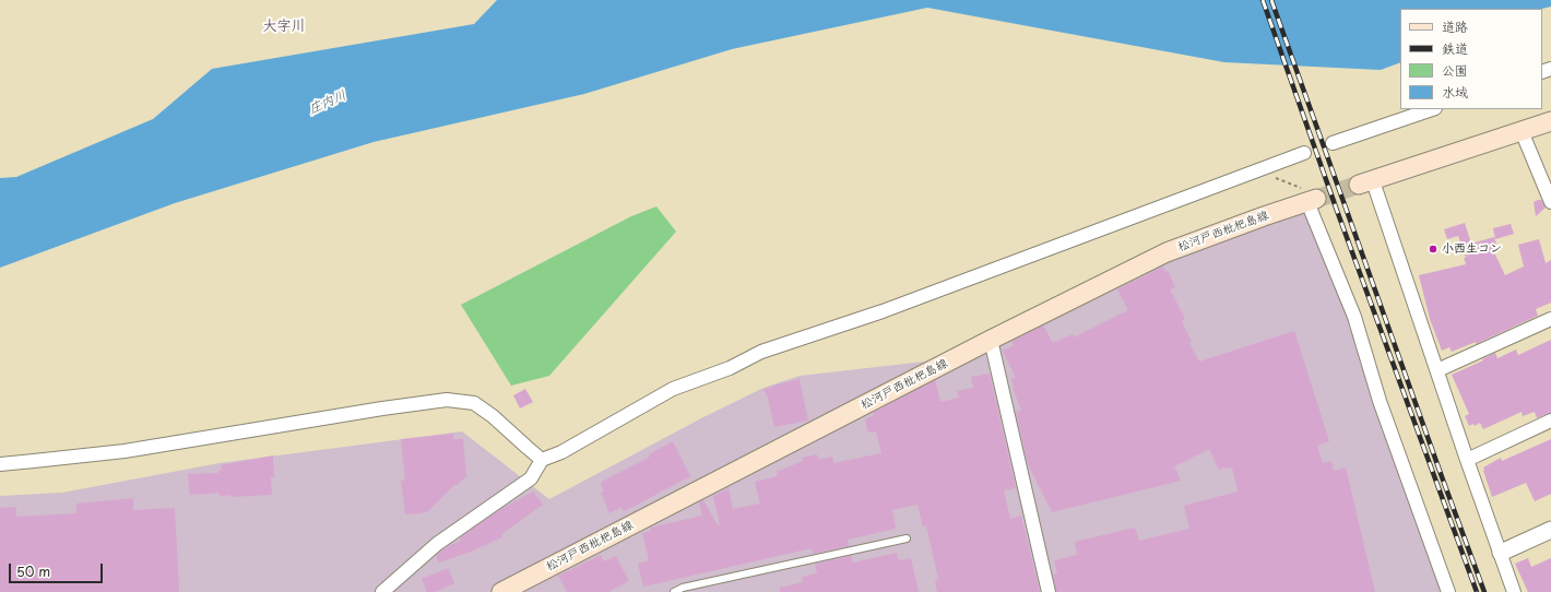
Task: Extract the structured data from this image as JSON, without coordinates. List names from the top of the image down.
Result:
{
  "streets": {
    "main road": ["松河戸西枇杷島線"]
  },
  "districts": ["大字川"],
  "water": ["庄内川"],
  "places": ["小西生コン"],
  "legend": [
    "道路",
    "鉄道",
    "公園",
    "水域"
  ],
  "scale_bar": "50 m"
}
